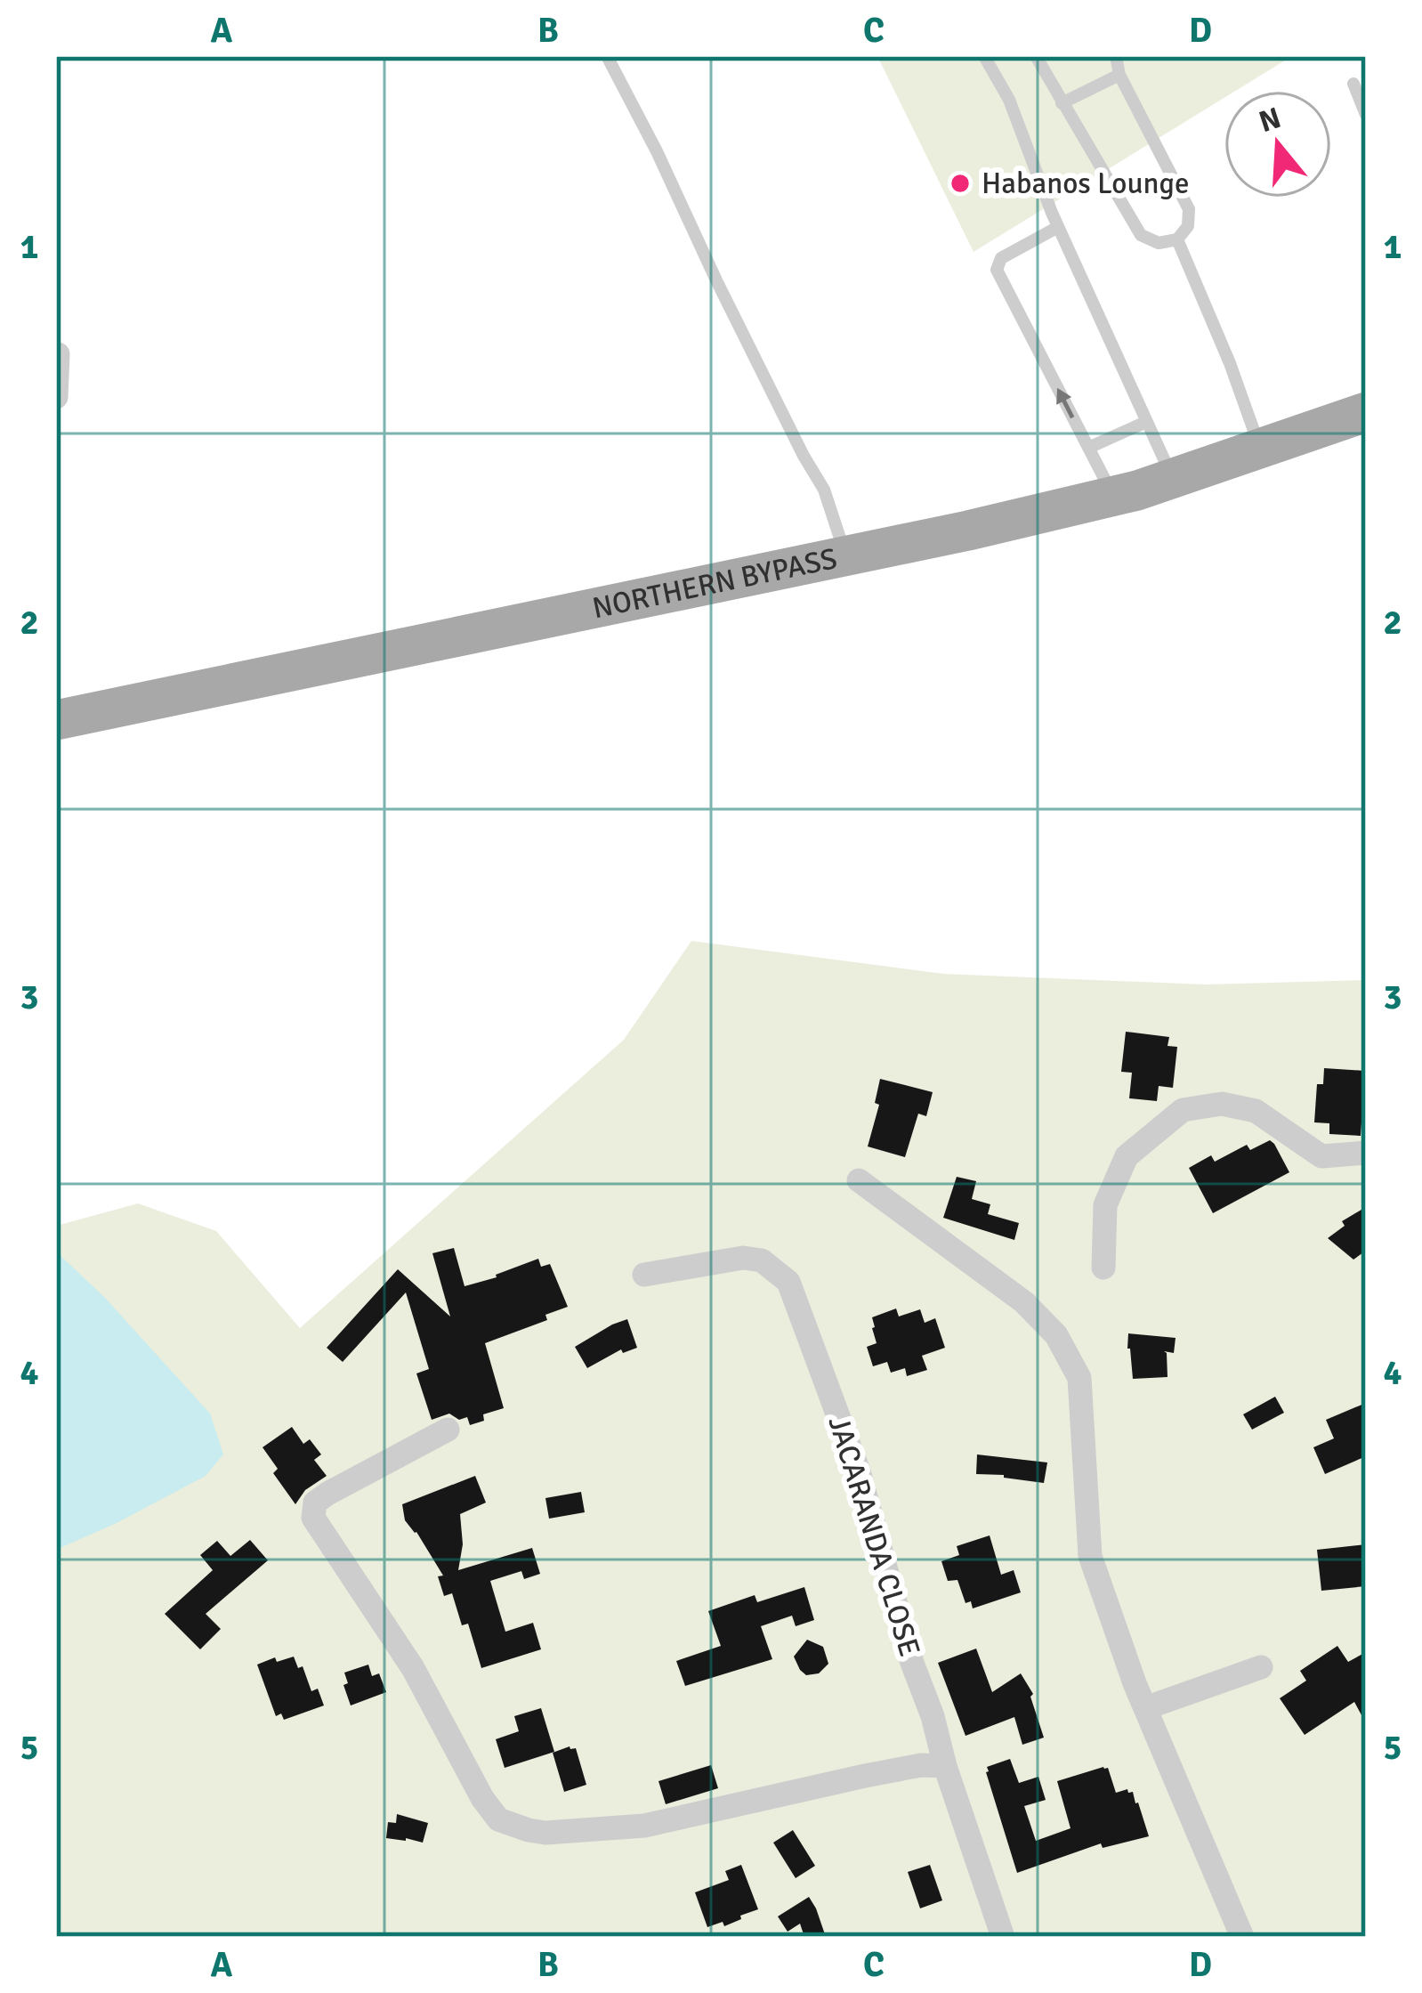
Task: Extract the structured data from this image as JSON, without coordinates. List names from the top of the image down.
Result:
{
  "streets": {
    "main road": ["NORTHERN BYPASS"],
    "street": ["JACARANDA CLOSE"]
  },
  "places": ["Habanos Lounge"],
  "north": "top",
  "grid": {
    "columns": [
      "A",
      "B",
      "C",
      "D"
    ],
    "rows": [
      "1",
      "2",
      "3",
      "4",
      "5"
    ]
  }
}
